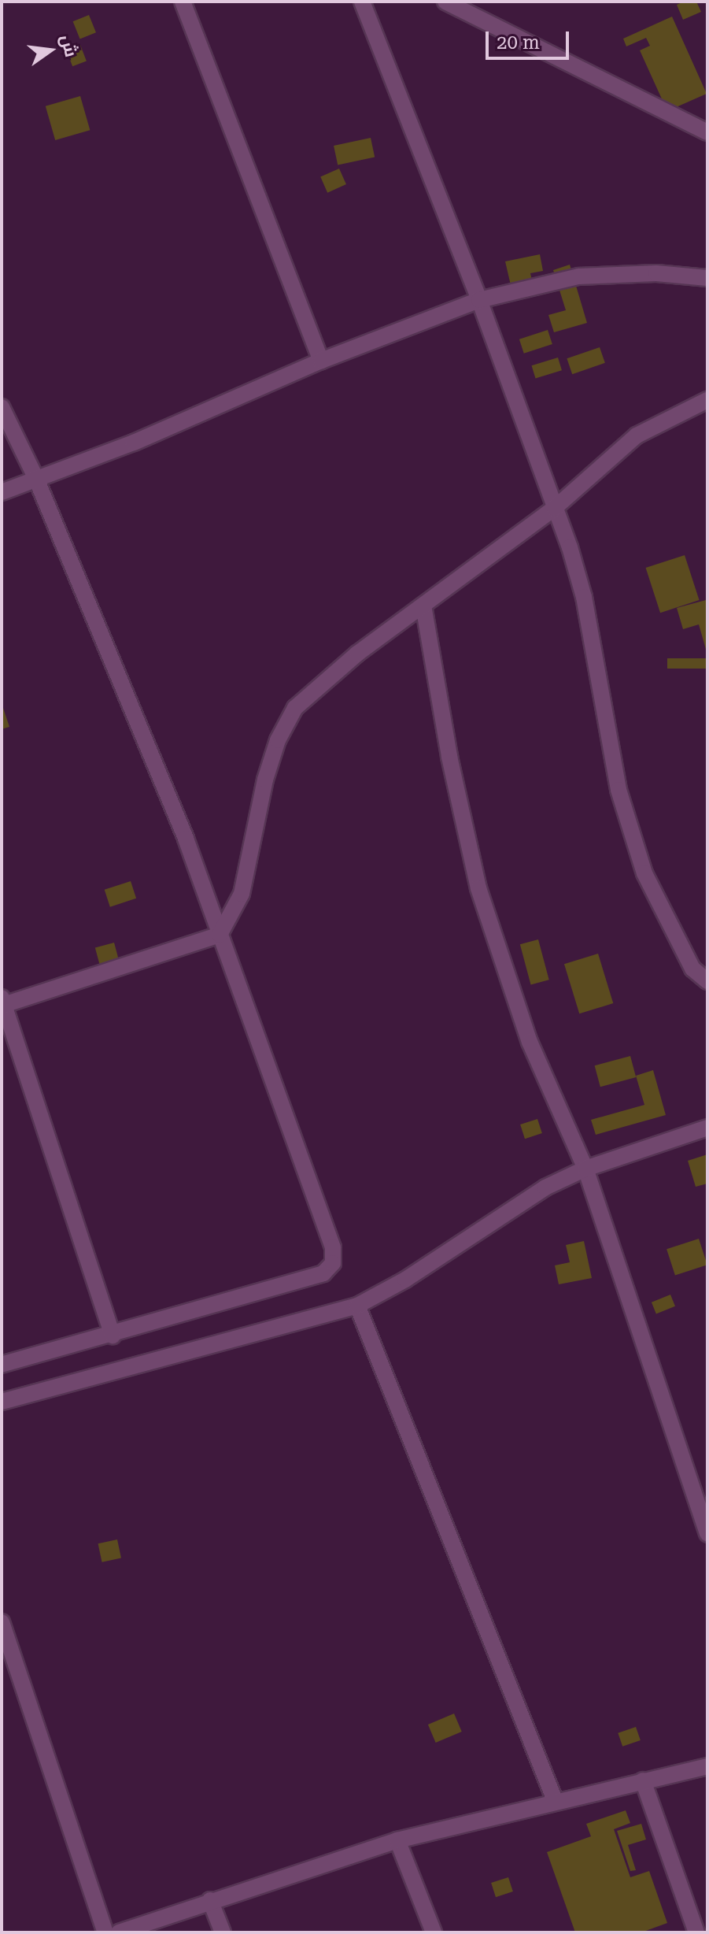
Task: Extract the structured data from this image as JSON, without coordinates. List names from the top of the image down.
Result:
{
  "scale_bar": "20 m",
  "north": "right"
}
